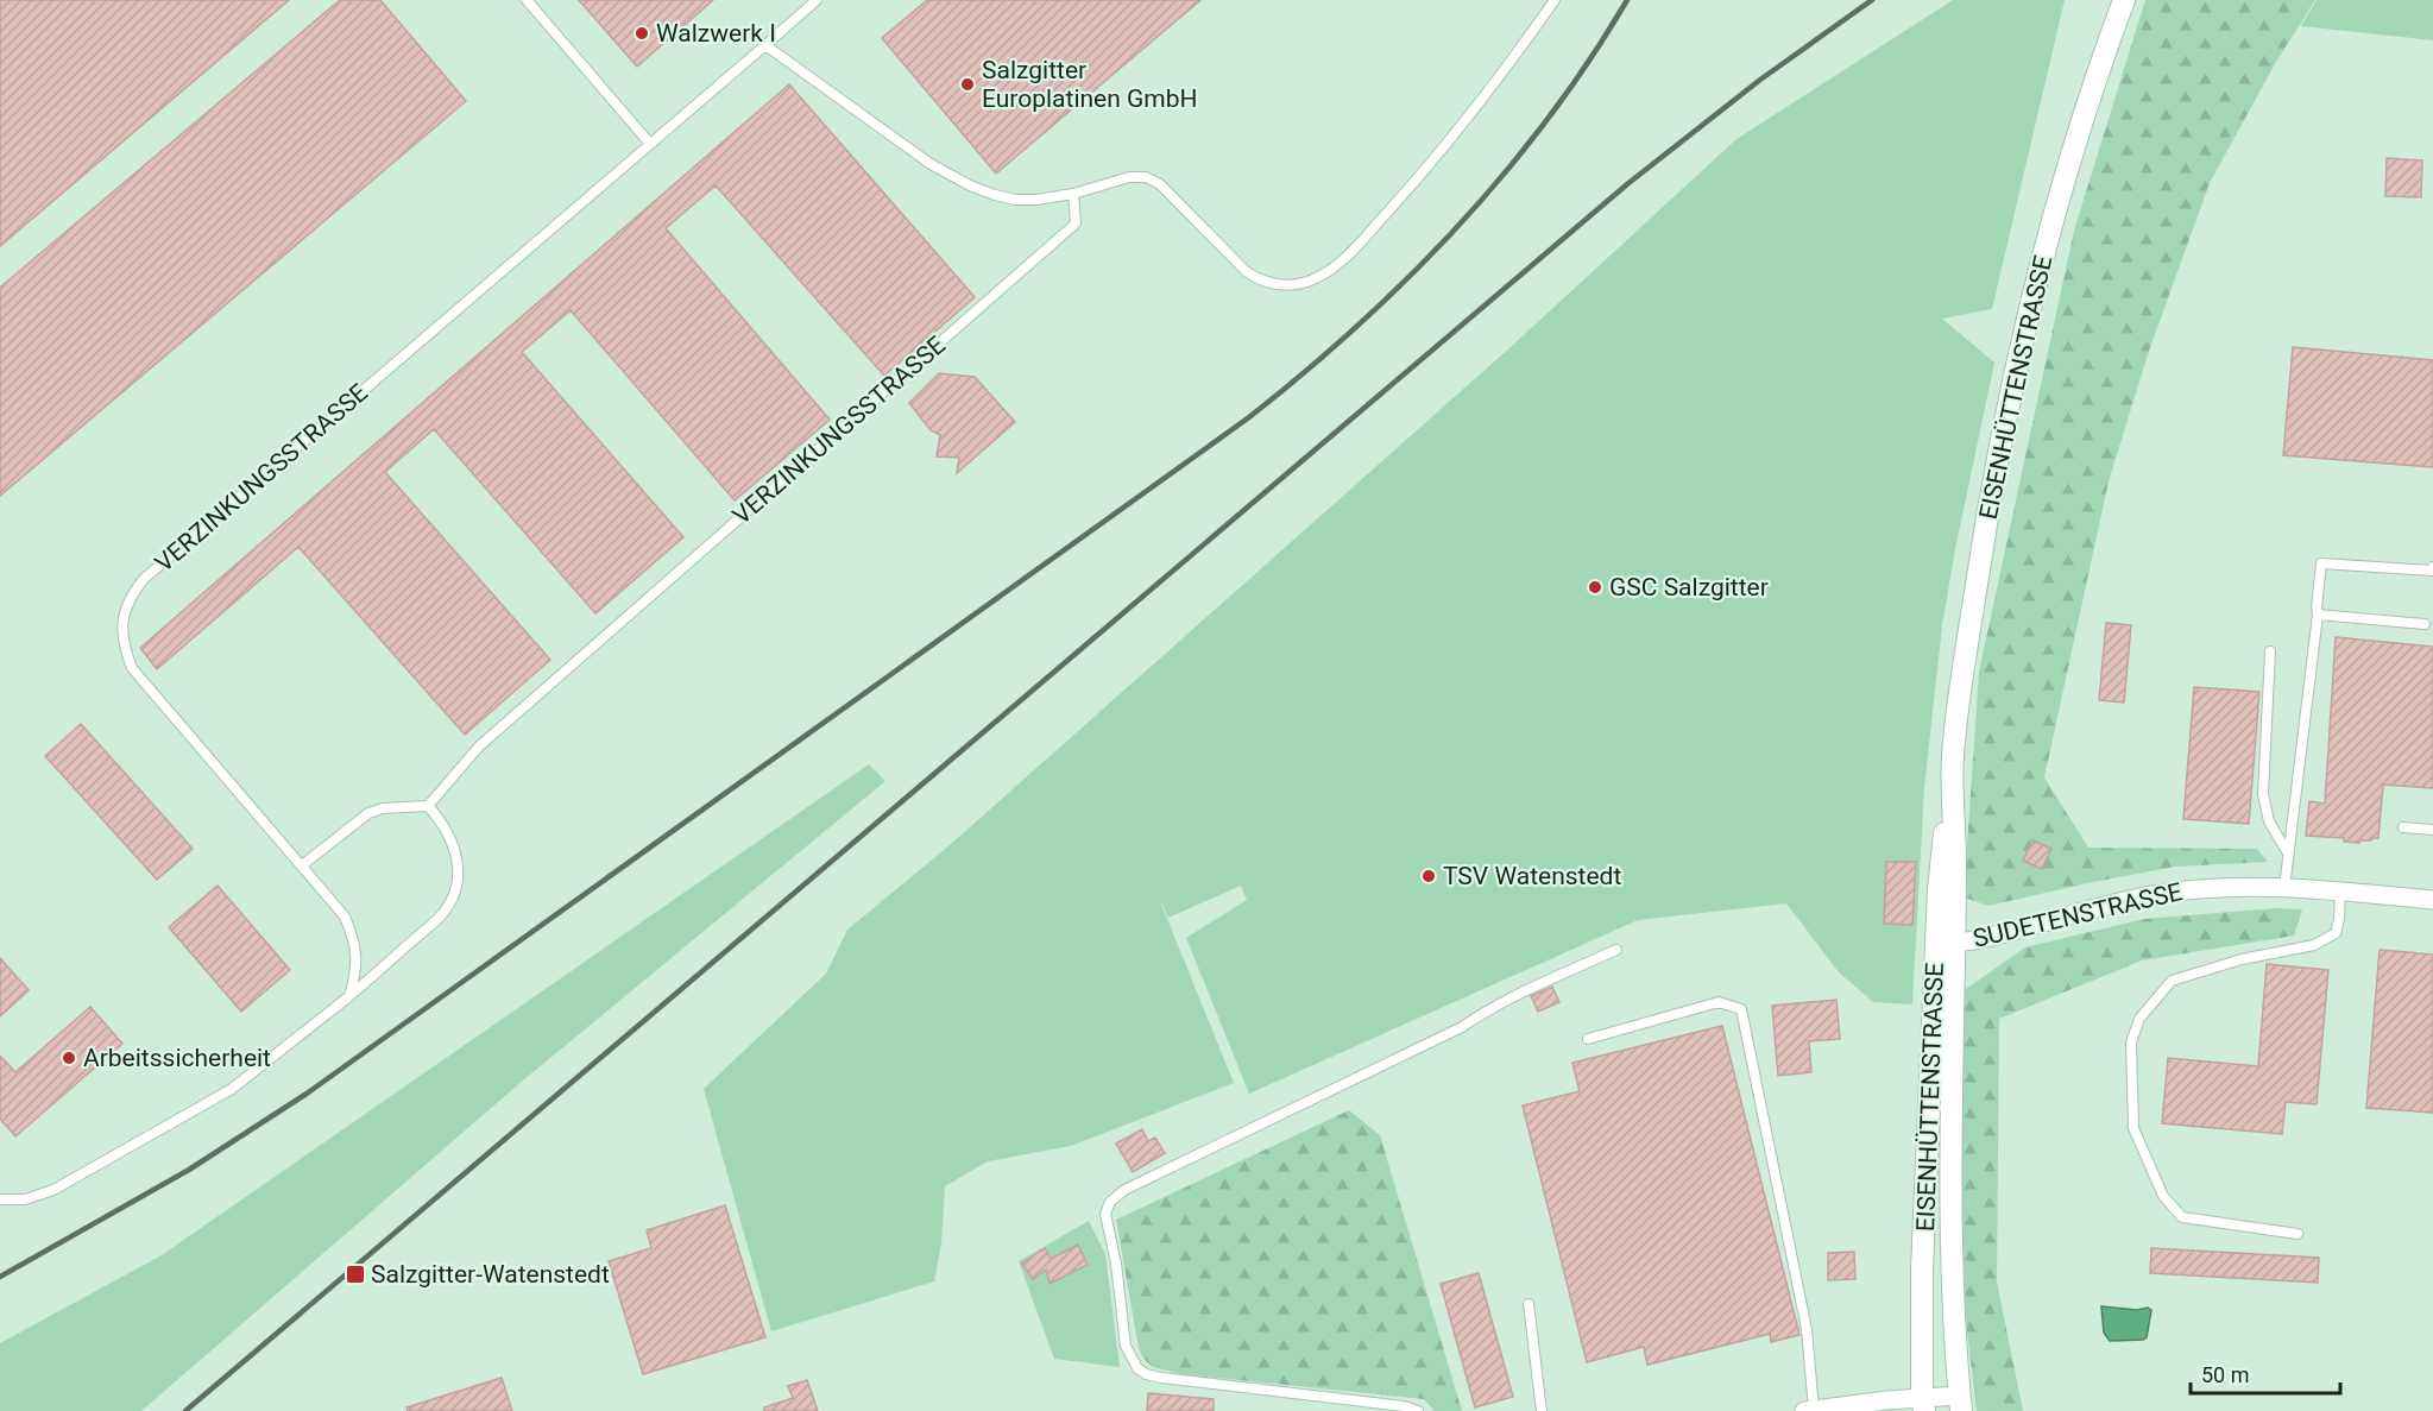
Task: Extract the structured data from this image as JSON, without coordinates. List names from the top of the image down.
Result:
{
  "streets": {
    "street": ["EISENHÜTTENSTRASSE", "SUDETENSTRASSE"],
    "lane": ["VERZINKUNGSSTRASSE"]
  },
  "crossings": [
    ["EISENHÜTTENSTRASSE", "SUDETENSTRASSE"]
  ],
  "places": {
    "other": [
      "Walzwerk I",
      "Salzgitter Europlatinen GmbH",
      "GSC Salzgitter",
      "TSV Watenstedt",
      "Arbeitssicherheit"
    ],
    "transit": ["Salzgitter-Watenstedt"]
  },
  "scale_bar": "50 m"
}
